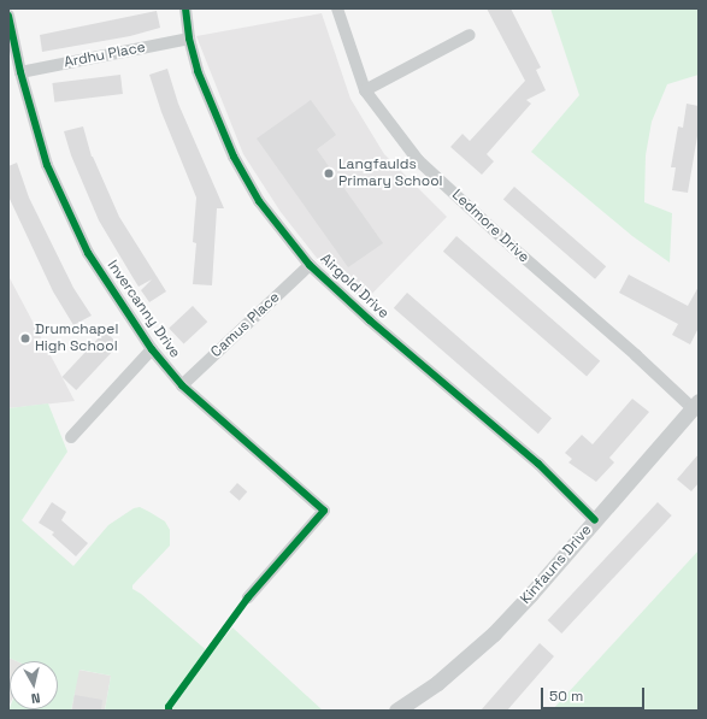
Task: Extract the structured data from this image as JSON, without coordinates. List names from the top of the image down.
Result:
{
  "streets": {
    "street": [
      "Ardhu Place",
      "Ledmore Drive",
      "Airgold Drive",
      "Invercanny Drive",
      "Camus Place",
      "Kinfauns Drive"
    ]
  },
  "crossings": [
    ["Ardhu Place", "Airgold Drive"],
    ["Ardhu Place", "Invercanny Drive"],
    ["Ledmore Drive", "Kinfauns Drive"],
    ["Airgold Drive", "Camus Place"],
    ["Airgold Drive", "Kinfauns Drive"],
    ["Invercanny Drive", "Camus Place"]
  ],
  "places": ["Langfaulds Primary School", "Drumchapel High School"],
  "scale_bar": "50 m",
  "north": "bottom"
}
